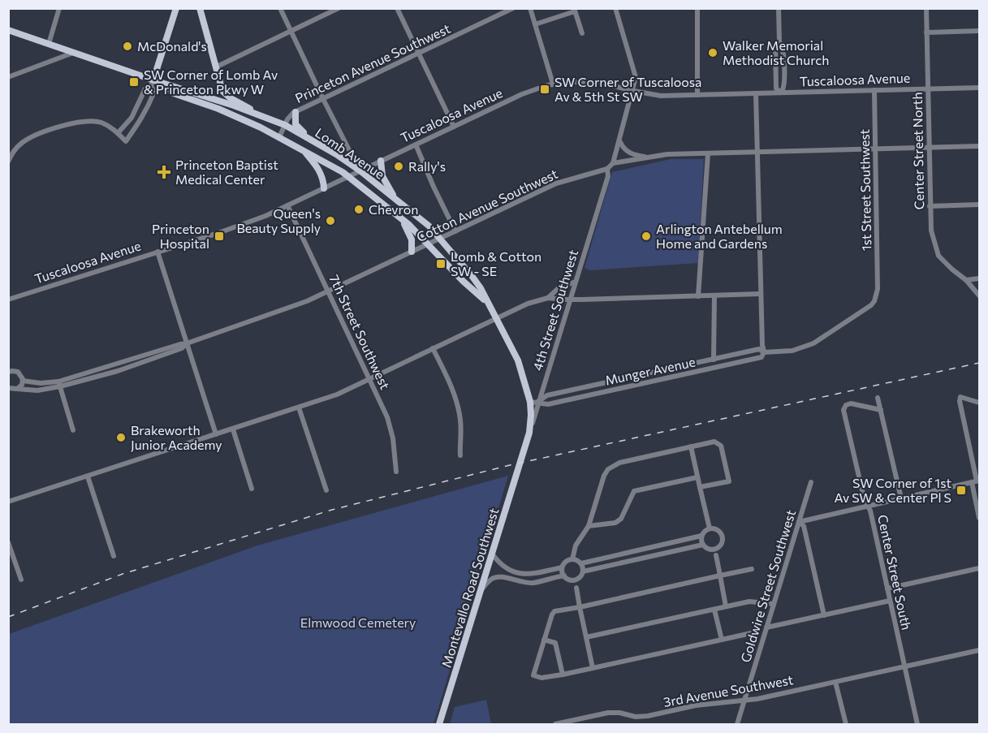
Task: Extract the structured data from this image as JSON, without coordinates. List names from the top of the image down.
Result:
{
  "streets": {
    "main road": ["Lomb Avenue", "4th Street Southwest", "Montevallo Road Southwest"],
    "street": [
      "Princeton Avenue Southwest",
      "Tuscaloosa Avenue",
      "Center Street North",
      "1st Street Southwest",
      "Cotton Avenue Southwest",
      "7th Street Southwest",
      "Munger Avenue",
      "Center Street South",
      "Goldwire Street Southwest",
      "3rd Avenue Southwest"
    ]
  },
  "crossings": [
    ["Princeton Avenue Southwest", "Lomb Avenue"],
    ["Tuscaloosa Avenue", "Center Street North"],
    ["Tuscaloosa Avenue", "Lomb Avenue"],
    ["Tuscaloosa Avenue", "1st Street Southwest"],
    ["Tuscaloosa Avenue", "7th Street Southwest"],
    ["Lomb Avenue", "Cotton Avenue Southwest"],
    ["Lomb Avenue", "4th Street Southwest"],
    ["Lomb Avenue", "Munger Avenue"],
    ["1st Street Southwest", "Munger Avenue"],
    ["Cotton Avenue Southwest", "4th Street Southwest"],
    ["Cotton Avenue Southwest", "7th Street Southwest"],
    ["4th Street Southwest", "Munger Avenue"],
    ["4th Street Southwest", "Montevallo Road Southwest"],
    ["Center Street South", "3rd Avenue Southwest"],
    ["Goldwire Street Southwest", "3rd Avenue Southwest"]
  ],
  "parks": ["Elmwood Cemetery"],
  "places": {
    "other": [
      "McDonald's",
      "Walker Memorial Methodist Church",
      "Rally's",
      "Chevron",
      "Queen's Beauty Supply",
      "Arlington Antebellum Home and Gardens",
      "Brakeworth Junior Academy"
    ],
    "transit": [
      "SW Corner of Lomb Av & Princeton Pkwy W",
      "SW Corner of Tuscaloosa Av & 5th St SW",
      "Princeton Hospital",
      "Lomb & Cotton SW - SE",
      "SW Corner of 1st Av SW & Center Pl S"
    ],
    "health": ["Princeton Baptist Medical Center"]
  }
}
